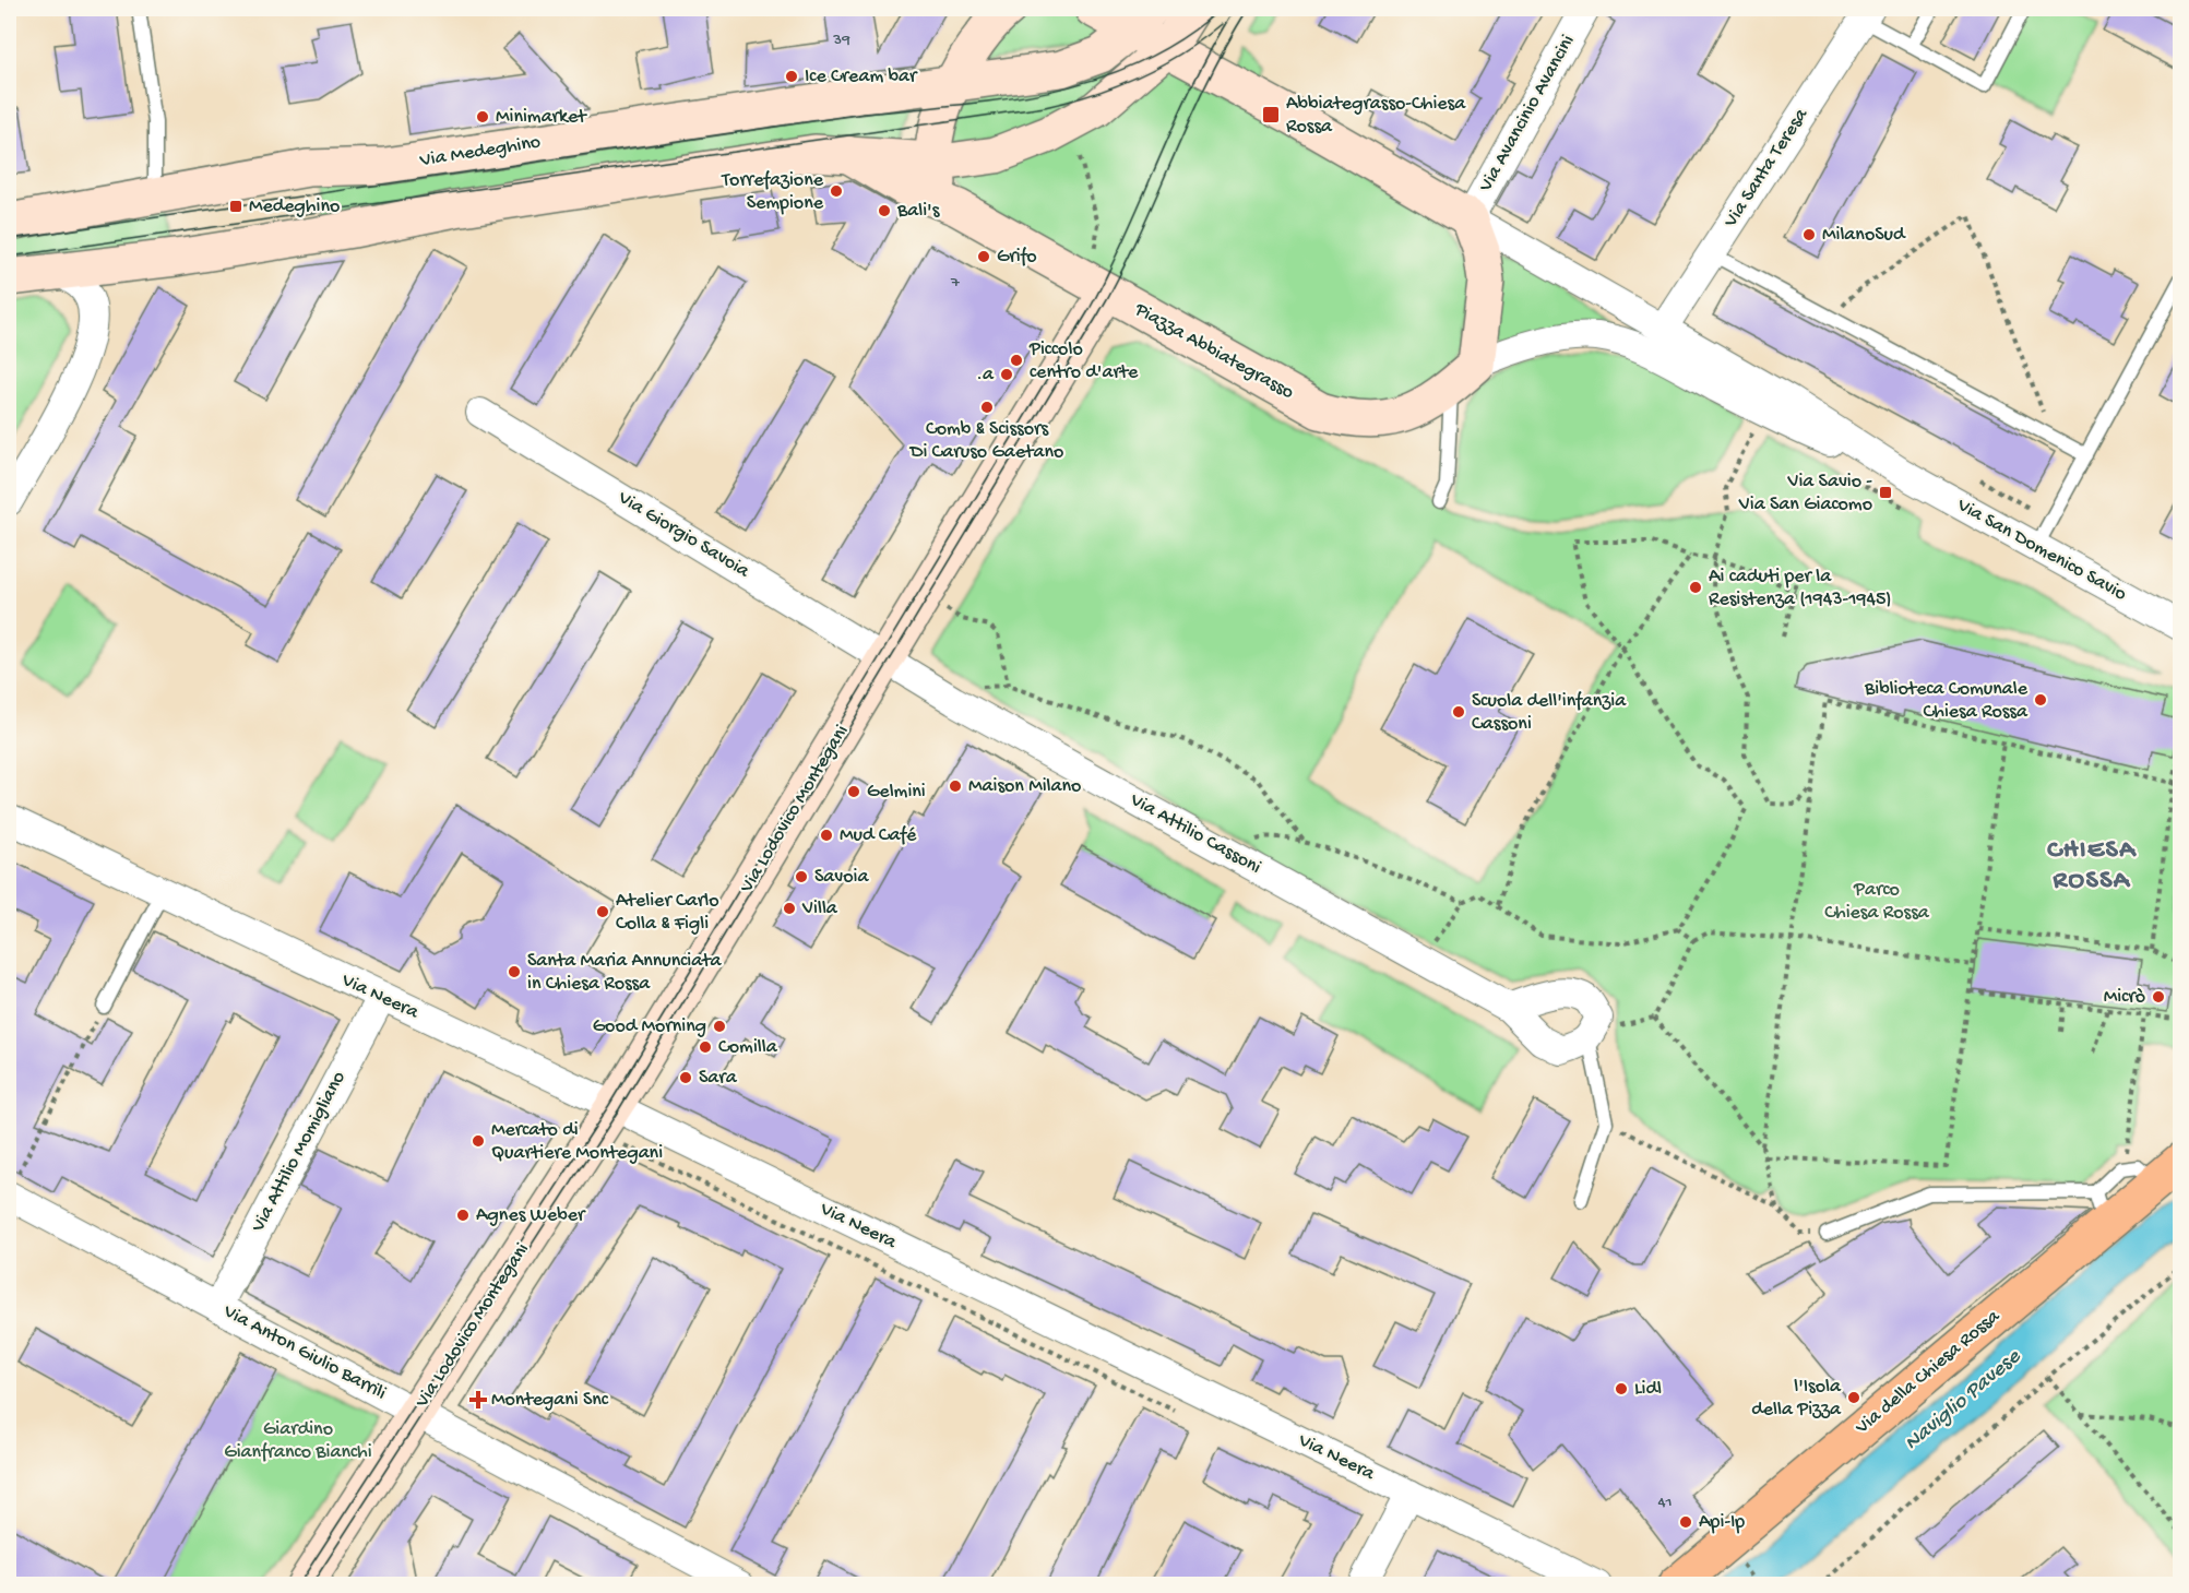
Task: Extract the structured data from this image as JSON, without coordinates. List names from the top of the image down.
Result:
{
  "streets": {
    "main road": ["Via della Chiesa Rossa"],
    "street": [
      "Via Avancinio Avancini",
      "Via Medeghino",
      "Via Santa Teresa",
      "Piazza Abbiategrasso",
      "Via Giorgio Savoia",
      "Via San Domenico Savio",
      "Via Lodovico Montegani",
      "Via Attilio Cassoni",
      "Via Neera",
      "Via Attilio Momigliano",
      "Via Anton Giulio Barrili"
    ]
  },
  "crossings": [
    ["Via Medeghino", "Piazza Abbiategrasso"],
    ["Via Santa Teresa", "Piazza Abbiategrasso"],
    ["Via Santa Teresa", "Via San Domenico Savio"],
    ["Piazza Abbiategrasso", "Via San Domenico Savio"],
    ["Piazza Abbiategrasso", "Via Lodovico Montegani"],
    ["Via Giorgio Savoia", "Via Lodovico Montegani"],
    ["Via Giorgio Savoia", "Via Attilio Cassoni"],
    ["Via Lodovico Montegani", "Via Attilio Cassoni"],
    ["Via Lodovico Montegani", "Via Neera"],
    ["Via Lodovico Montegani", "Via Anton Giulio Barrili"],
    ["Via Neera", "Via Attilio Momigliano"],
    ["Via Attilio Momigliano", "Via Anton Giulio Barrili"]
  ],
  "districts": ["CHIESA ROSSA"],
  "water": ["Naviglio Pavese"],
  "parks": ["Parco Chiesa Rossa", "Giardino Gianfranco Bianchi"],
  "places": {
    "other": [
      "Ice Cream bar",
      "Minimarket",
      "Torrefazione Sempione",
      "Bali's",
      "MilanoSud",
      "Grifo",
      "Piccolo centro d'arte",
      ".a",
      "Comb & Scissors Di Caruso Gaetano",
      "Ai caduti per la Resistenza (1943-1945)",
      "Biblioteca Comunale Chiesa Rossa",
      "Scuola dell'infanzia Cassoni",
      "Maison Milano",
      "Gelmini",
      "Mud Café",
      "Savoia",
      "Villa",
      "Atelier Carlo Colla & Figli",
      "Santa Maria Annunciata in Chiesa Rossa",
      "Micrò",
      "Good Morning",
      "Comilla",
      "Sara",
      "Mercato di Quartiere Montegani",
      "Agnes Weber",
      "Lidl",
      "l'Isola della Pizza",
      "Api-Ip"
    ],
    "transit": ["Abbiategrasso-Chiesa Rossa", "Medeghino", "Via Savio - Via San Giacomo"],
    "health": ["Montegani Snc"]
  },
  "house_numbers": ["39", "7", "41"]
}
